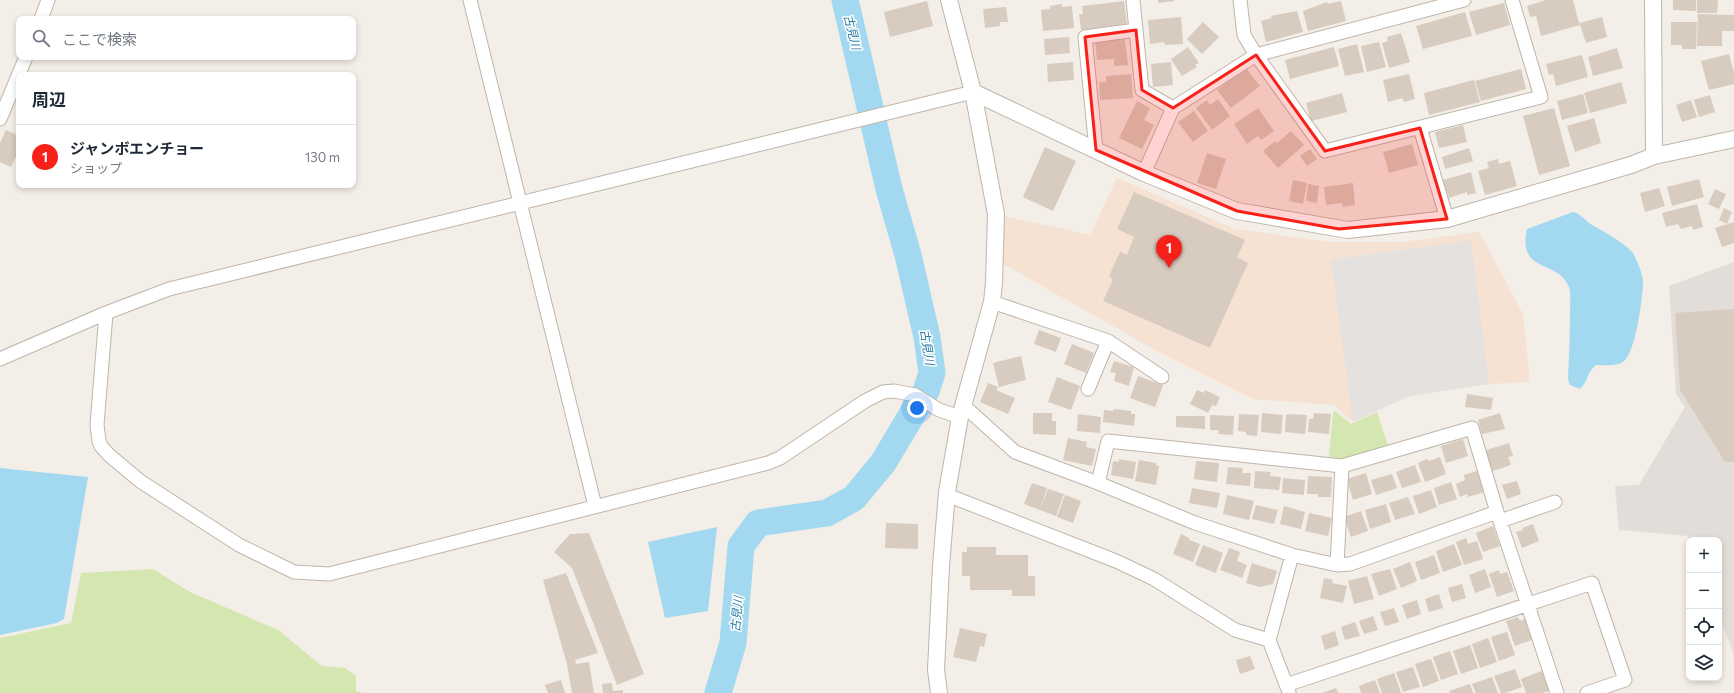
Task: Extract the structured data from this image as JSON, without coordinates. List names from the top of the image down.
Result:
{
  "water": ["古見川"],
  "page": {
    "search": "ここで検索",
    "heading": "周辺",
    "list": [
      {
        "mark": "1",
        "name": "ジャンボエンチョー",
        "note": "ショップ",
        "value": "130 m"
      }
    ],
    "pins": "1",
    "map_buttons": ["+", "−"]
  }
}
